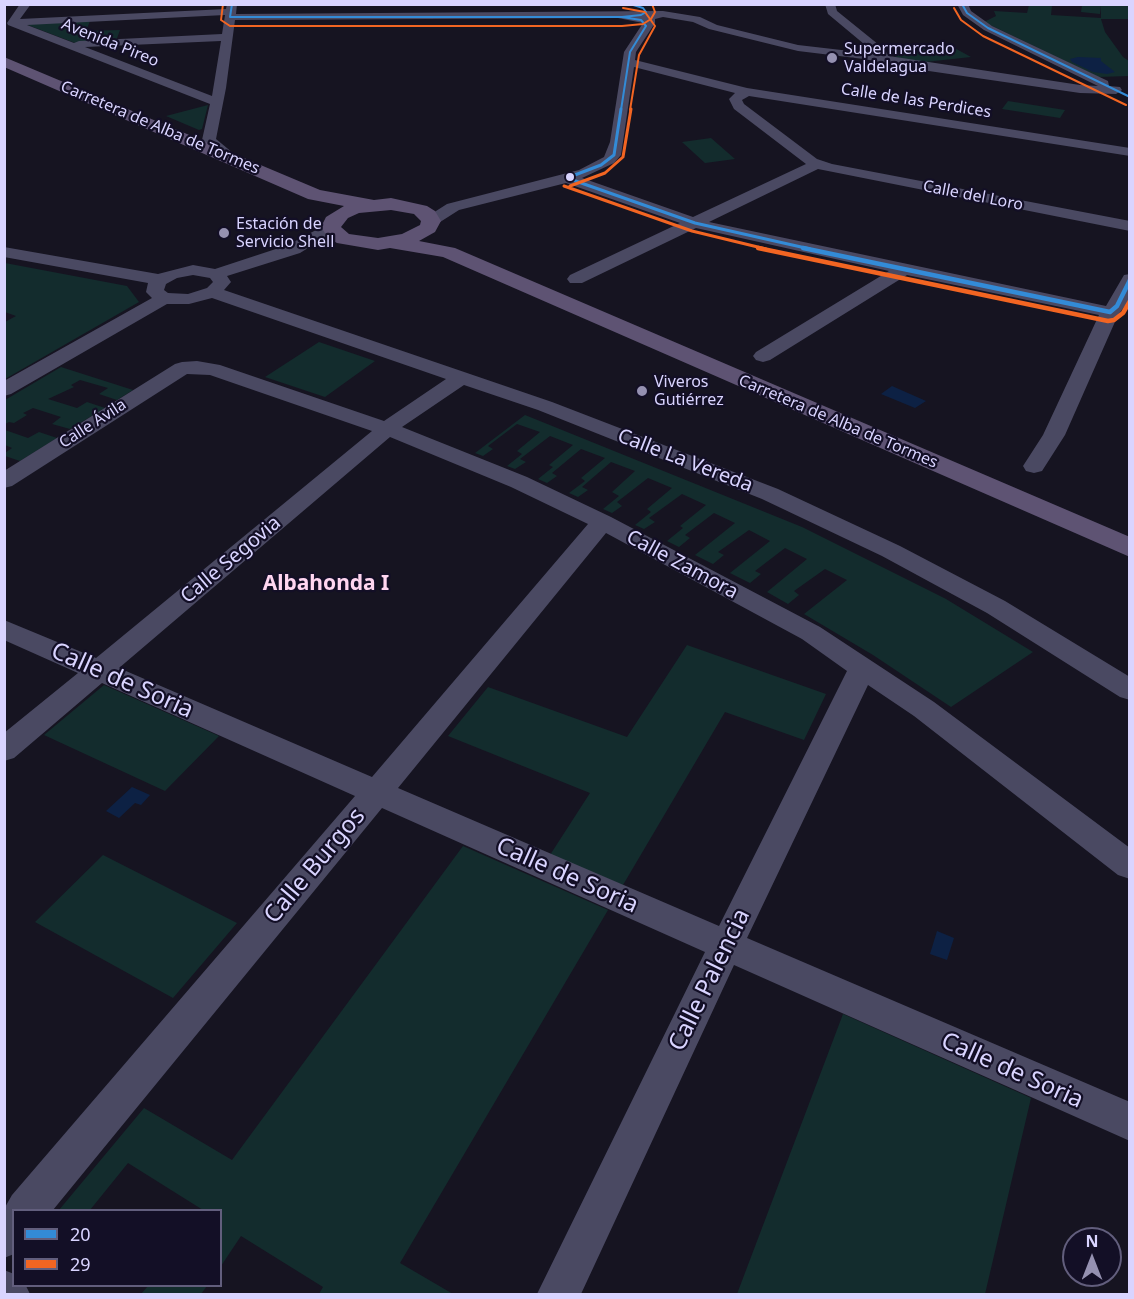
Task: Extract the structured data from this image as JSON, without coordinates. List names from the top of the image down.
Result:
{
  "streets": {
    "main road": ["Carretera de Alba de Tormes"],
    "street": [
      "Avenida Pireo",
      "Calle de las Perdices",
      "Calle del Loro",
      "Calle Ávila",
      "Calle La Vereda",
      "Calle Segovia",
      "Calle Zamora",
      "Calle de Soria",
      "Calle Burgos",
      "Calle Palencia"
    ]
  },
  "crossings": [
    ["Calle de las Perdices", "Calle del Loro"],
    ["Calle Ávila", "Calle Zamora"],
    ["Calle La Vereda", "Calle Segovia"],
    ["Calle Segovia", "Calle Zamora"],
    ["Calle Segovia", "Calle de Soria"],
    ["Calle Zamora", "Calle Burgos"],
    ["Calle Zamora", "Calle Palencia"],
    ["Calle de Soria", "Calle Burgos"],
    ["Calle de Soria", "Calle Palencia"]
  ],
  "districts": ["Albahonda I"],
  "places": ["Supermercado Valdelagua", "Estación de Servicio Shell", "Viveros Gutiérrez"],
  "lines": ["transit line 20", "transit line 29"],
  "legend": ["20", "29"],
  "north": "top"
}
